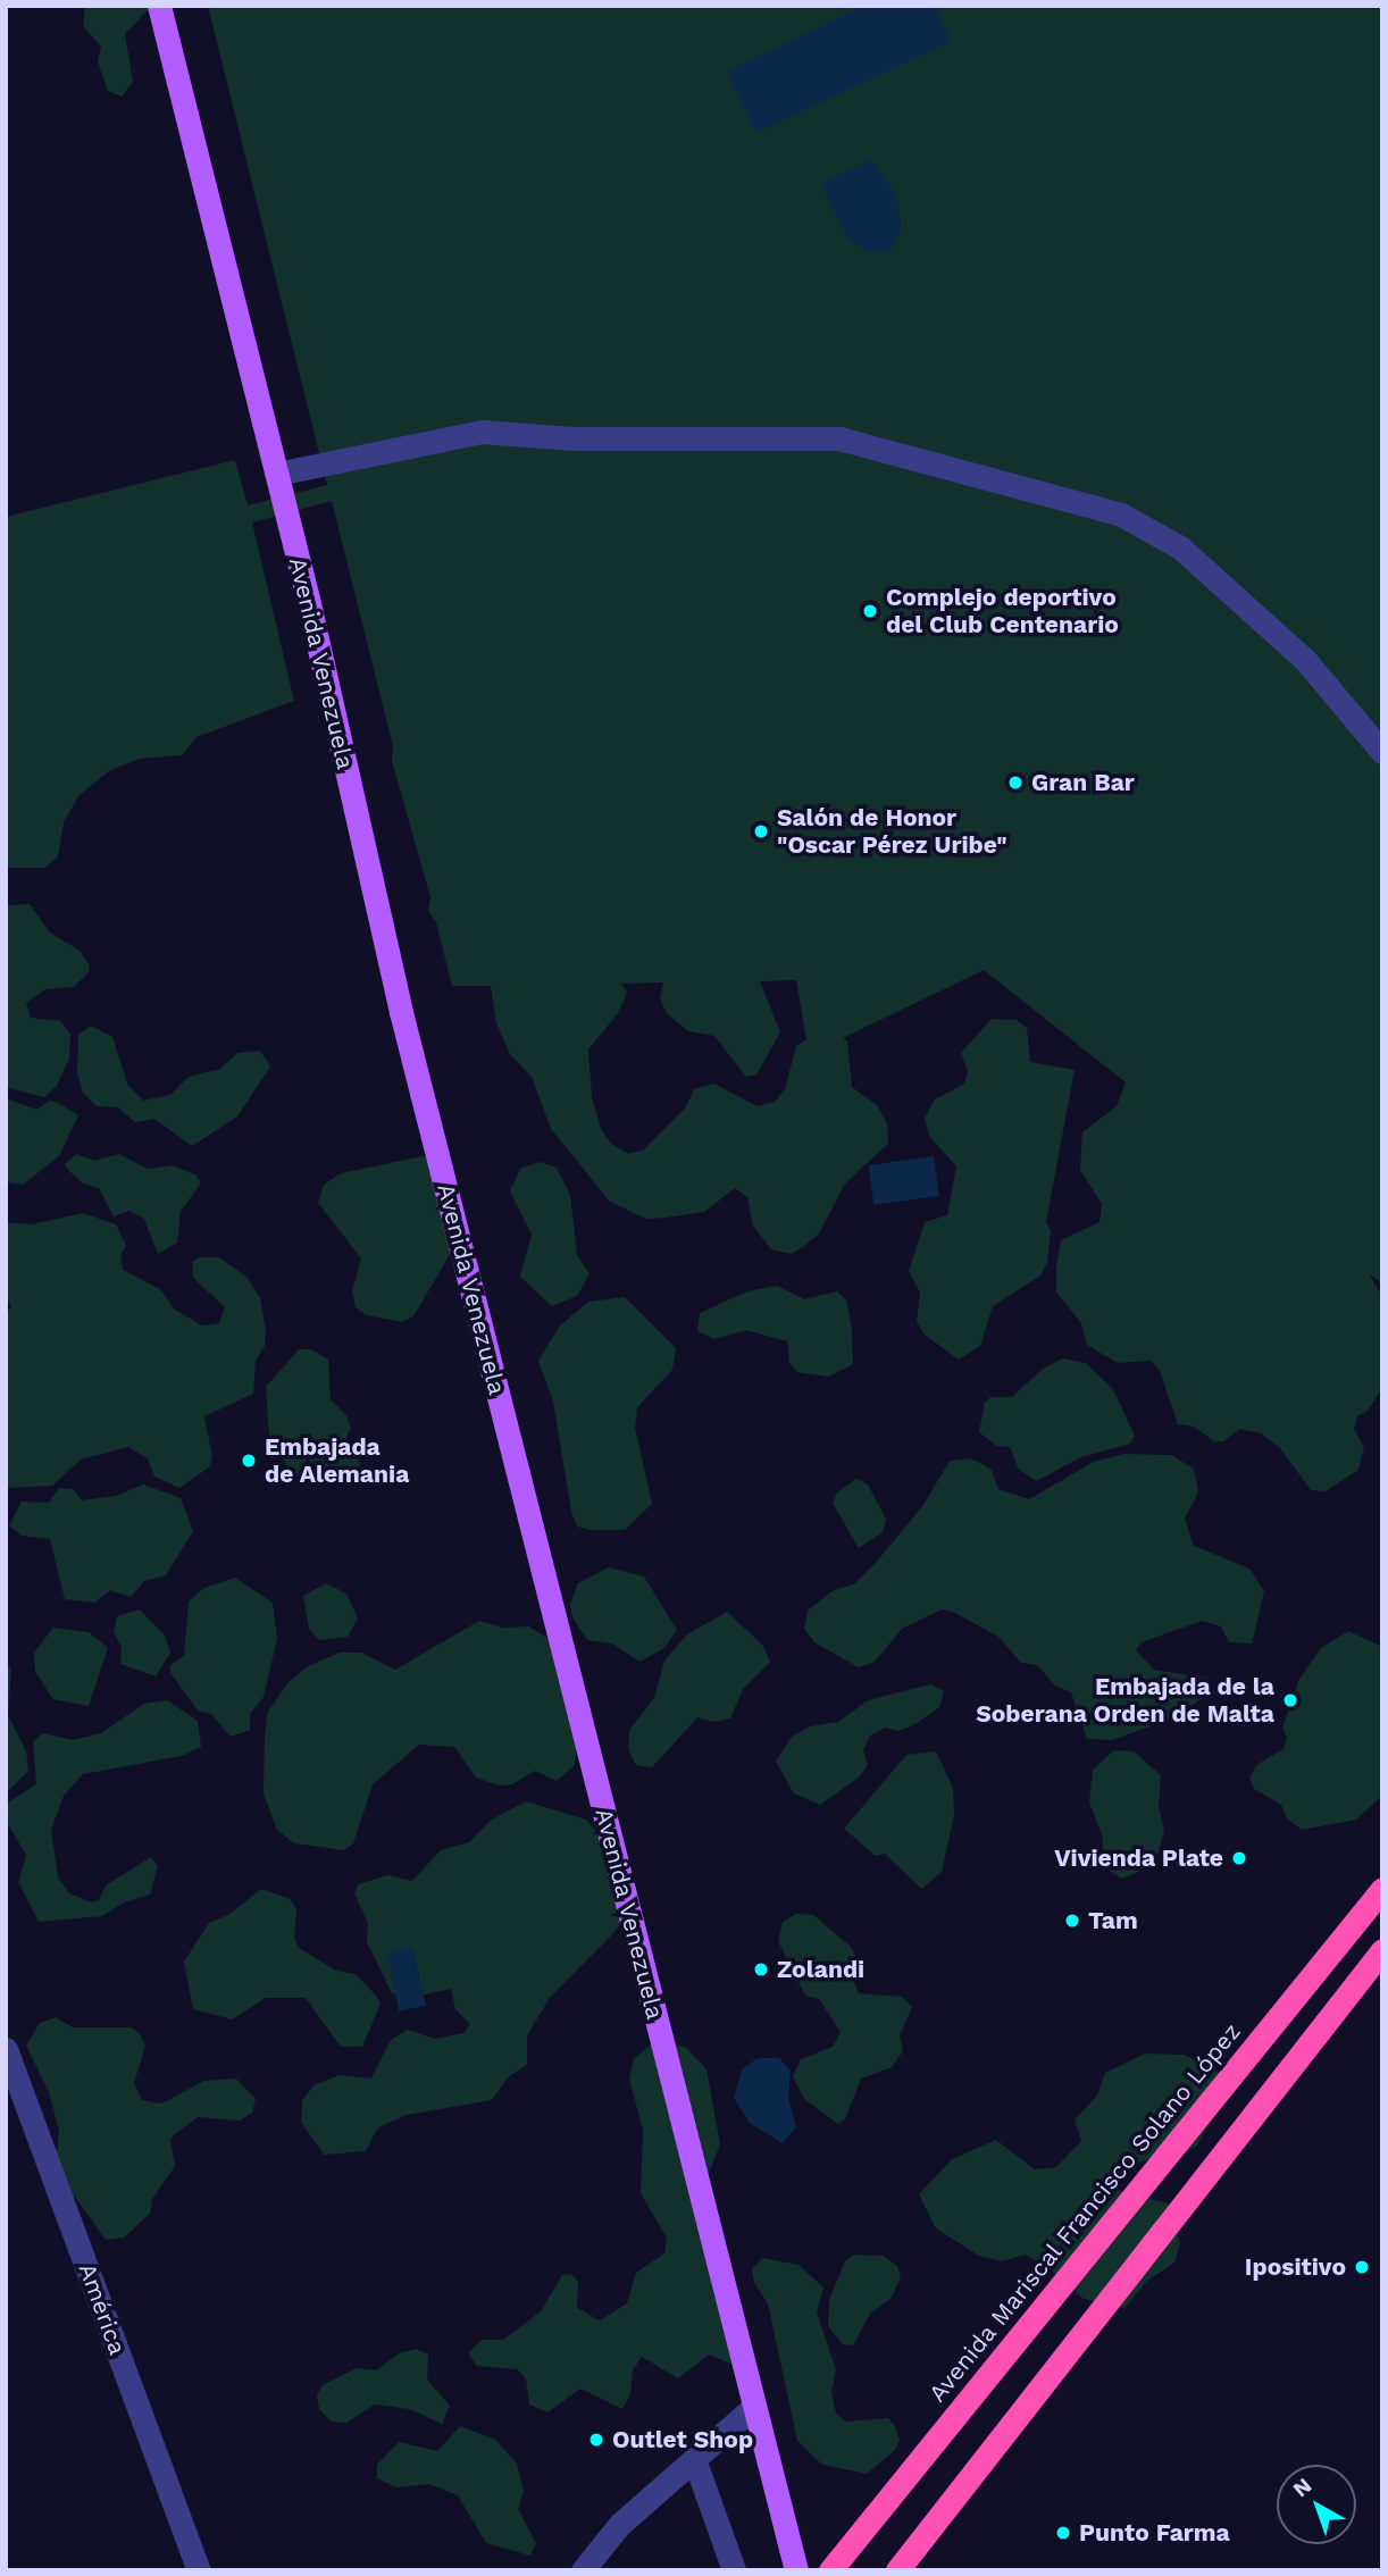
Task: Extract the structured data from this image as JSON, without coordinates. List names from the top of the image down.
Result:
{
  "streets": {
    "highway": ["Avenida Mariscal Francisco Solano López"],
    "main road": ["Avenida Venezuela"],
    "street": ["América"]
  },
  "places": [
    "Complejo deportivo del Club Centenario",
    "Gran Bar",
    "Salón de Honor \"Oscar Pérez Uribe\"",
    "Embajada de Alemania",
    "Embajada de la Soberana Orden de Malta",
    "Vivienda Plate",
    "Tam",
    "Zolandi",
    "Ipositivo",
    "Outlet Shop",
    "Punto Farma"
  ],
  "north": "top left"
}
